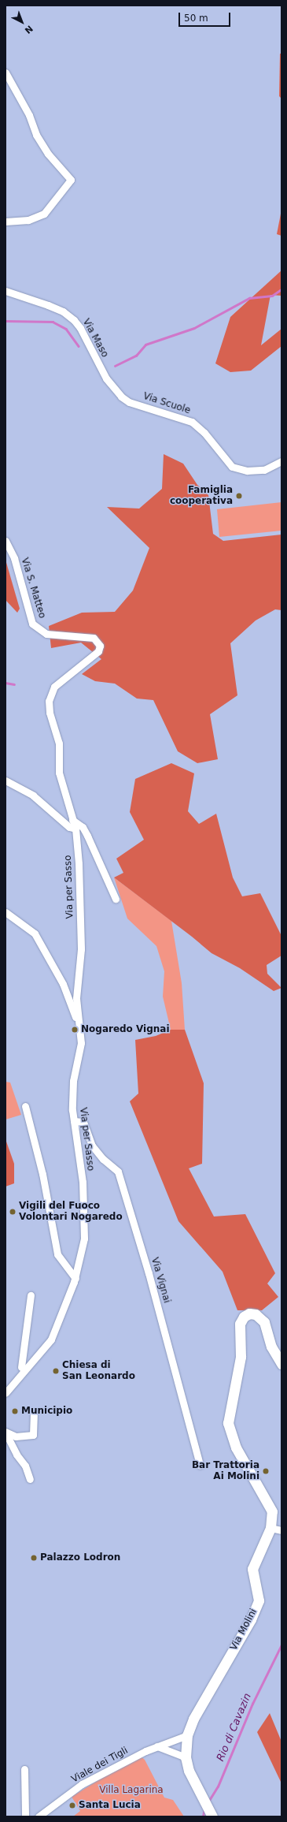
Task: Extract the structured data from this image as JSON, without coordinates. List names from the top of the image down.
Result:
{
  "streets": {
    "main road": ["Via Molini"],
    "street": [
      "Via Maso",
      "Via Scuole",
      "Via S. Matteo",
      "Via per Sasso",
      "Via Vignai",
      "Viale dei Tigli"
    ]
  },
  "crossings": [
    ["Via Maso", "Via Scuole"],
    ["Via S. Matteo", "Via per Sasso"],
    ["Via per Sasso", "Via Vignai"],
    ["Via Molini", "Viale dei Tigli"]
  ],
  "water": ["Rio di Cavazin"],
  "parks": ["Villa Lagarina"],
  "places": [
    "Famiglia cooperativa",
    "Nogaredo Vignai",
    "Vigili del Fuoco Volontari Nogaredo",
    "Chiesa di San Leonardo",
    "Municipio",
    "Bar Trattoria Ai Molini",
    "Palazzo Lodron",
    "Santa Lucia"
  ],
  "scale_bar": "50 m",
  "north": "bottom right"
}
